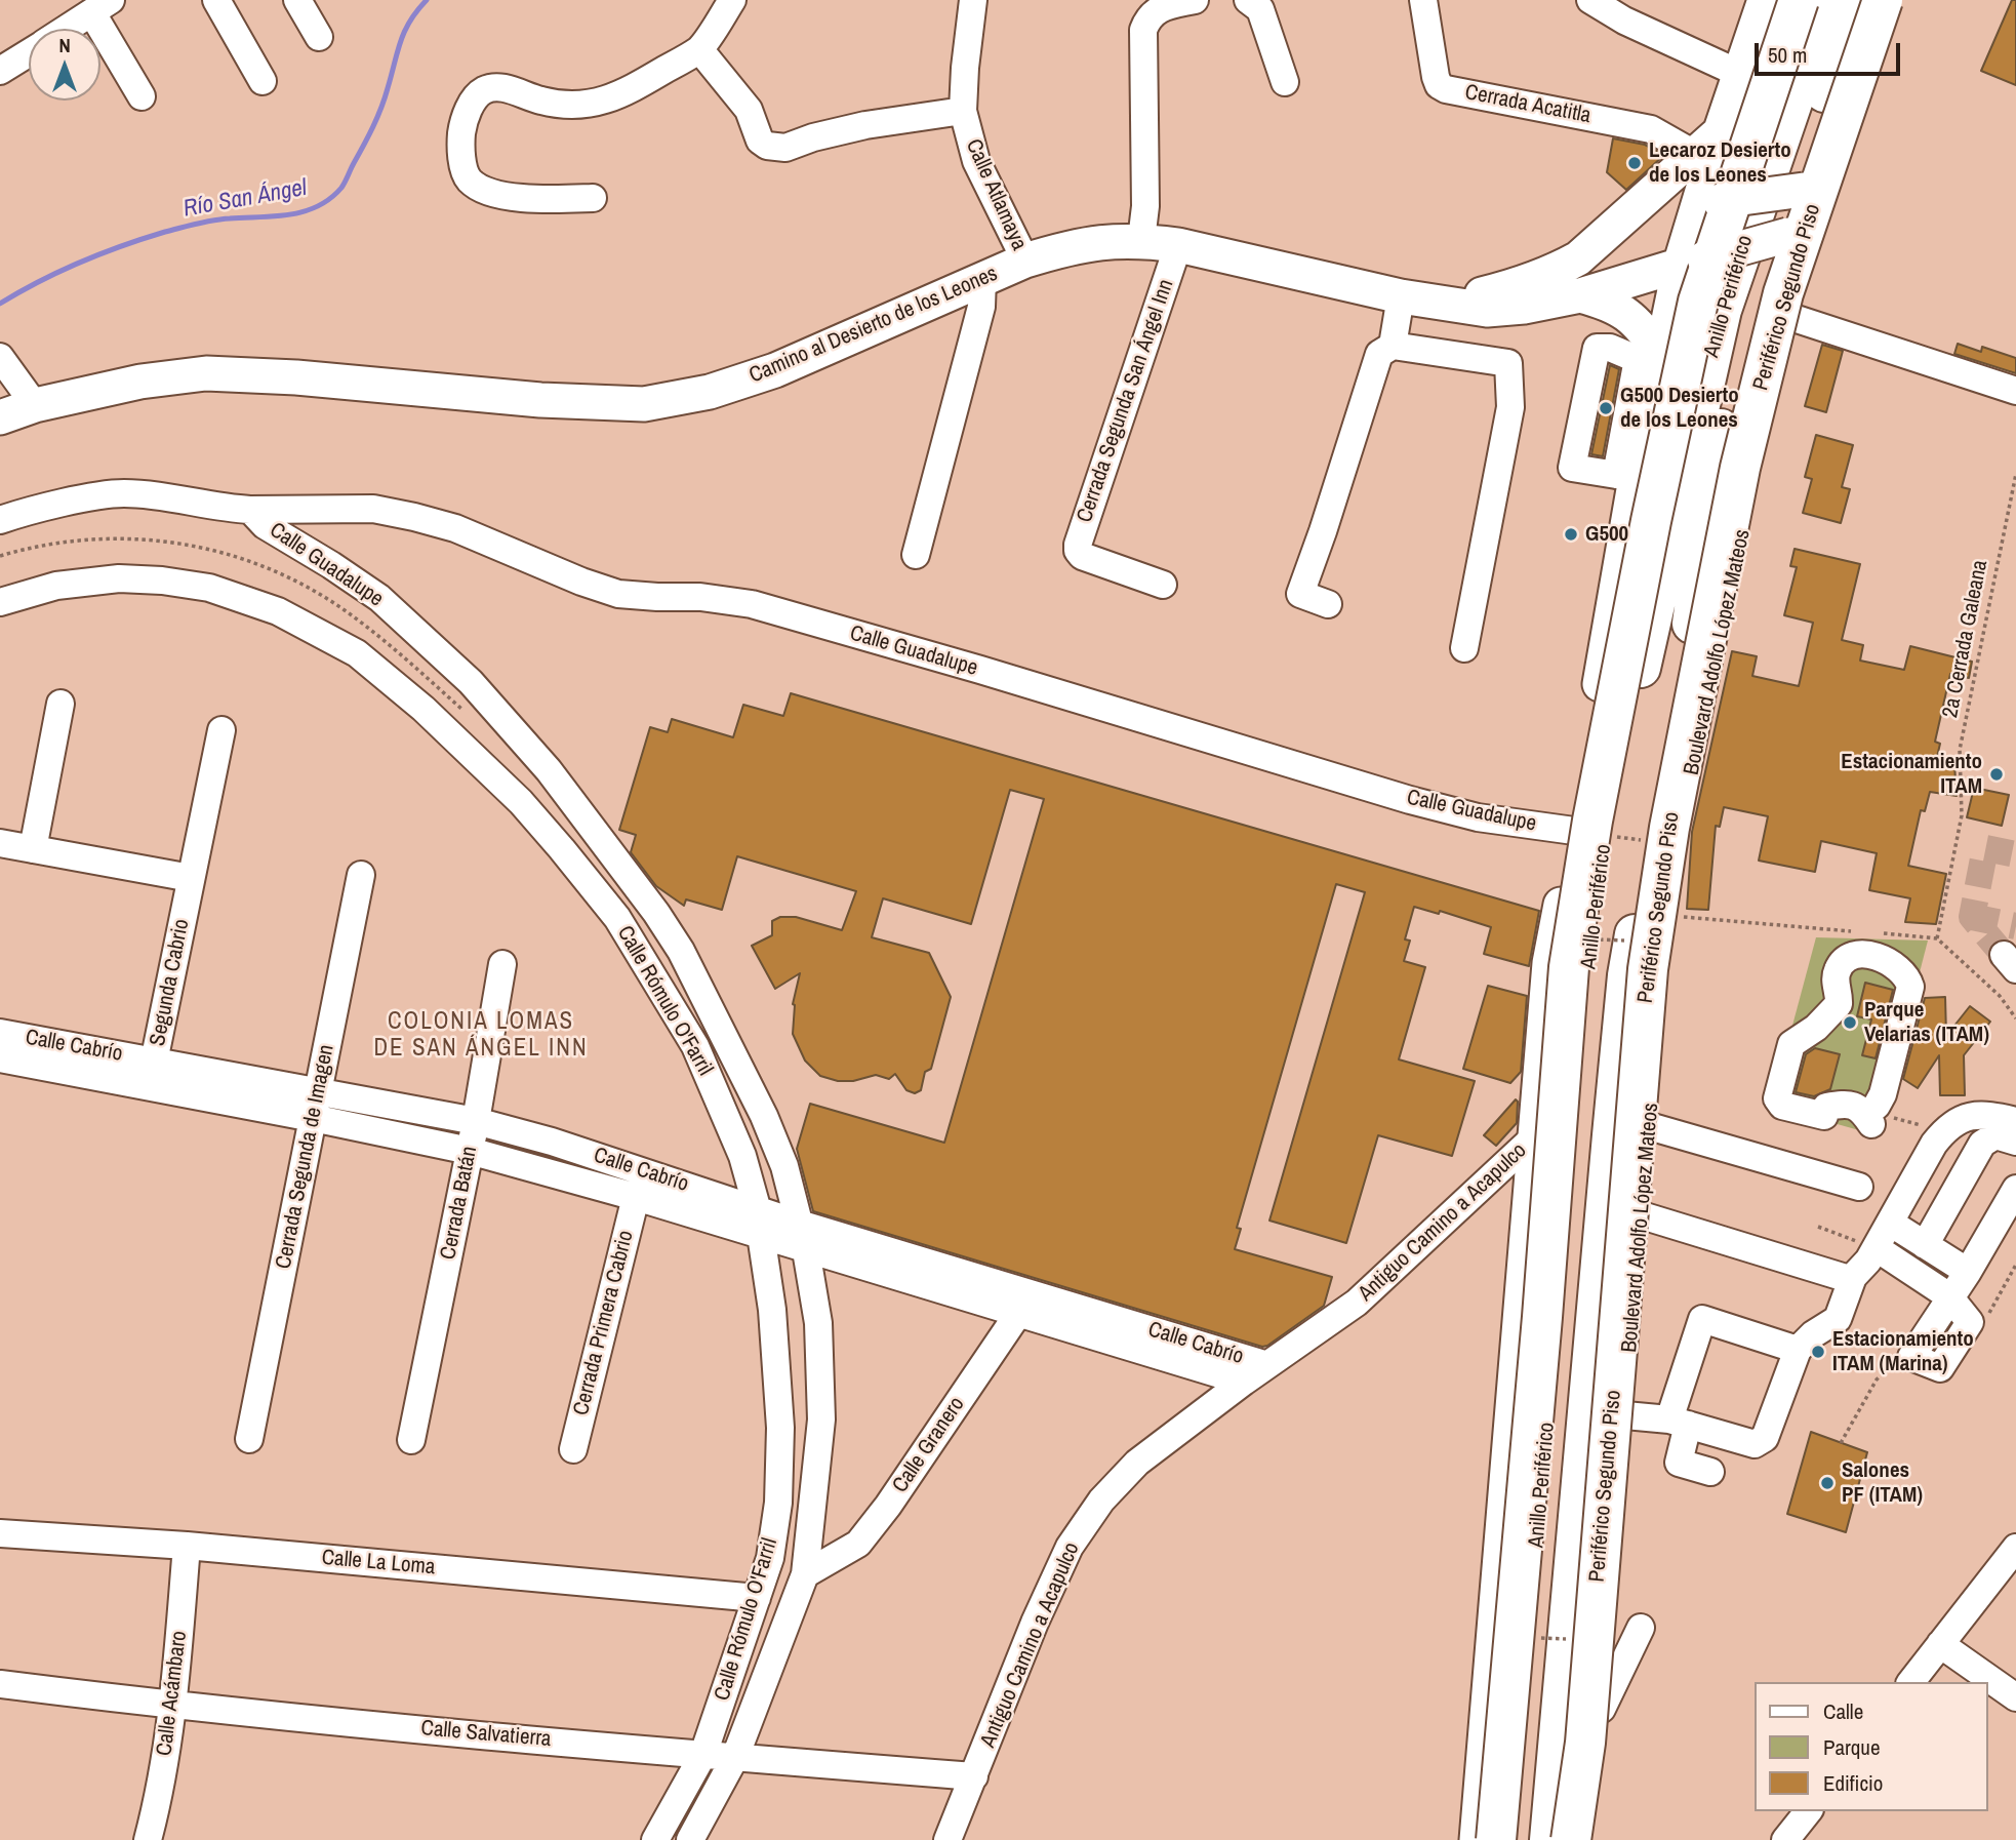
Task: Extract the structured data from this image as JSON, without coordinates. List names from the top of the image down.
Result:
{
  "streets": {
    "highway": ["Anillo Periférico", "Periférico Segundo Piso"],
    "main road": ["Camino al Desierto de los Leones", "Boulevard Adolfo López Mateos"],
    "street": [
      "Cerrada Acatitla",
      "Calle Atlamaya",
      "Cerrada Segunda San Ángel Inn",
      "Calle Guadalupe",
      "Segunda Cabrio",
      "Calle Rómulo O'Farril",
      "Calle Cabrío",
      "Cerrada Segunda de Imagen",
      "Cerrada Batán",
      "Antiguo Camino a Acapulco",
      "Cerrada Primera Cabrio",
      "Calle Granero",
      "Calle La Loma",
      "Calle Acámbaro",
      "Calle Salvatierra"
    ],
    "path": ["2a Cerrada Galeana"]
  },
  "crossings": [
    ["Cerrada Acatitla", "Camino al Desierto de los Leones"],
    ["Calle Atlamaya", "Camino al Desierto de los Leones"],
    ["Anillo Periférico", "Calle Guadalupe"],
    ["Camino al Desierto de los Leones", "Cerrada Segunda San Ángel Inn"],
    ["Camino al Desierto de los Leones", "Boulevard Adolfo López Mateos"],
    ["Calle Guadalupe", "Calle Rómulo O'Farril"],
    ["Calle Guadalupe", "Calle Cabrío"],
    ["Segunda Cabrio", "Calle Cabrío"],
    ["Calle Rómulo O'Farril", "Calle Cabrío"],
    ["Calle Rómulo O'Farril", "Calle Granero"],
    ["Calle Rómulo O'Farril", "Calle La Loma"],
    ["Calle Rómulo O'Farril", "Calle Salvatierra"],
    ["Calle Cabrío", "Cerrada Segunda de Imagen"],
    ["Calle Cabrío", "Cerrada Batán"],
    ["Calle Cabrío", "Antiguo Camino a Acapulco"],
    ["Calle Cabrío", "Cerrada Primera Cabrio"],
    ["Calle Cabrío", "Calle Granero"],
    ["Antiguo Camino a Acapulco", "Calle Salvatierra"],
    ["Calle La Loma", "Calle Acámbaro"],
    ["Calle Acámbaro", "Calle Salvatierra"]
  ],
  "districts": ["COLONIA LOMAS DE SAN ÁNGEL INN"],
  "water": ["Río San Ángel"],
  "places": [
    "Lecaroz Desierto de los Leones",
    "G500 Desierto de los Leones",
    "G500",
    "Estacionamiento ITAM",
    "Parque Velarias (ITAM)",
    "Estacionamiento ITAM (Marina)",
    "Salones PF (ITAM)"
  ],
  "legend": ["Calle", "Parque", "Edificio"],
  "scale_bar": "50 m",
  "north": "top"
}
